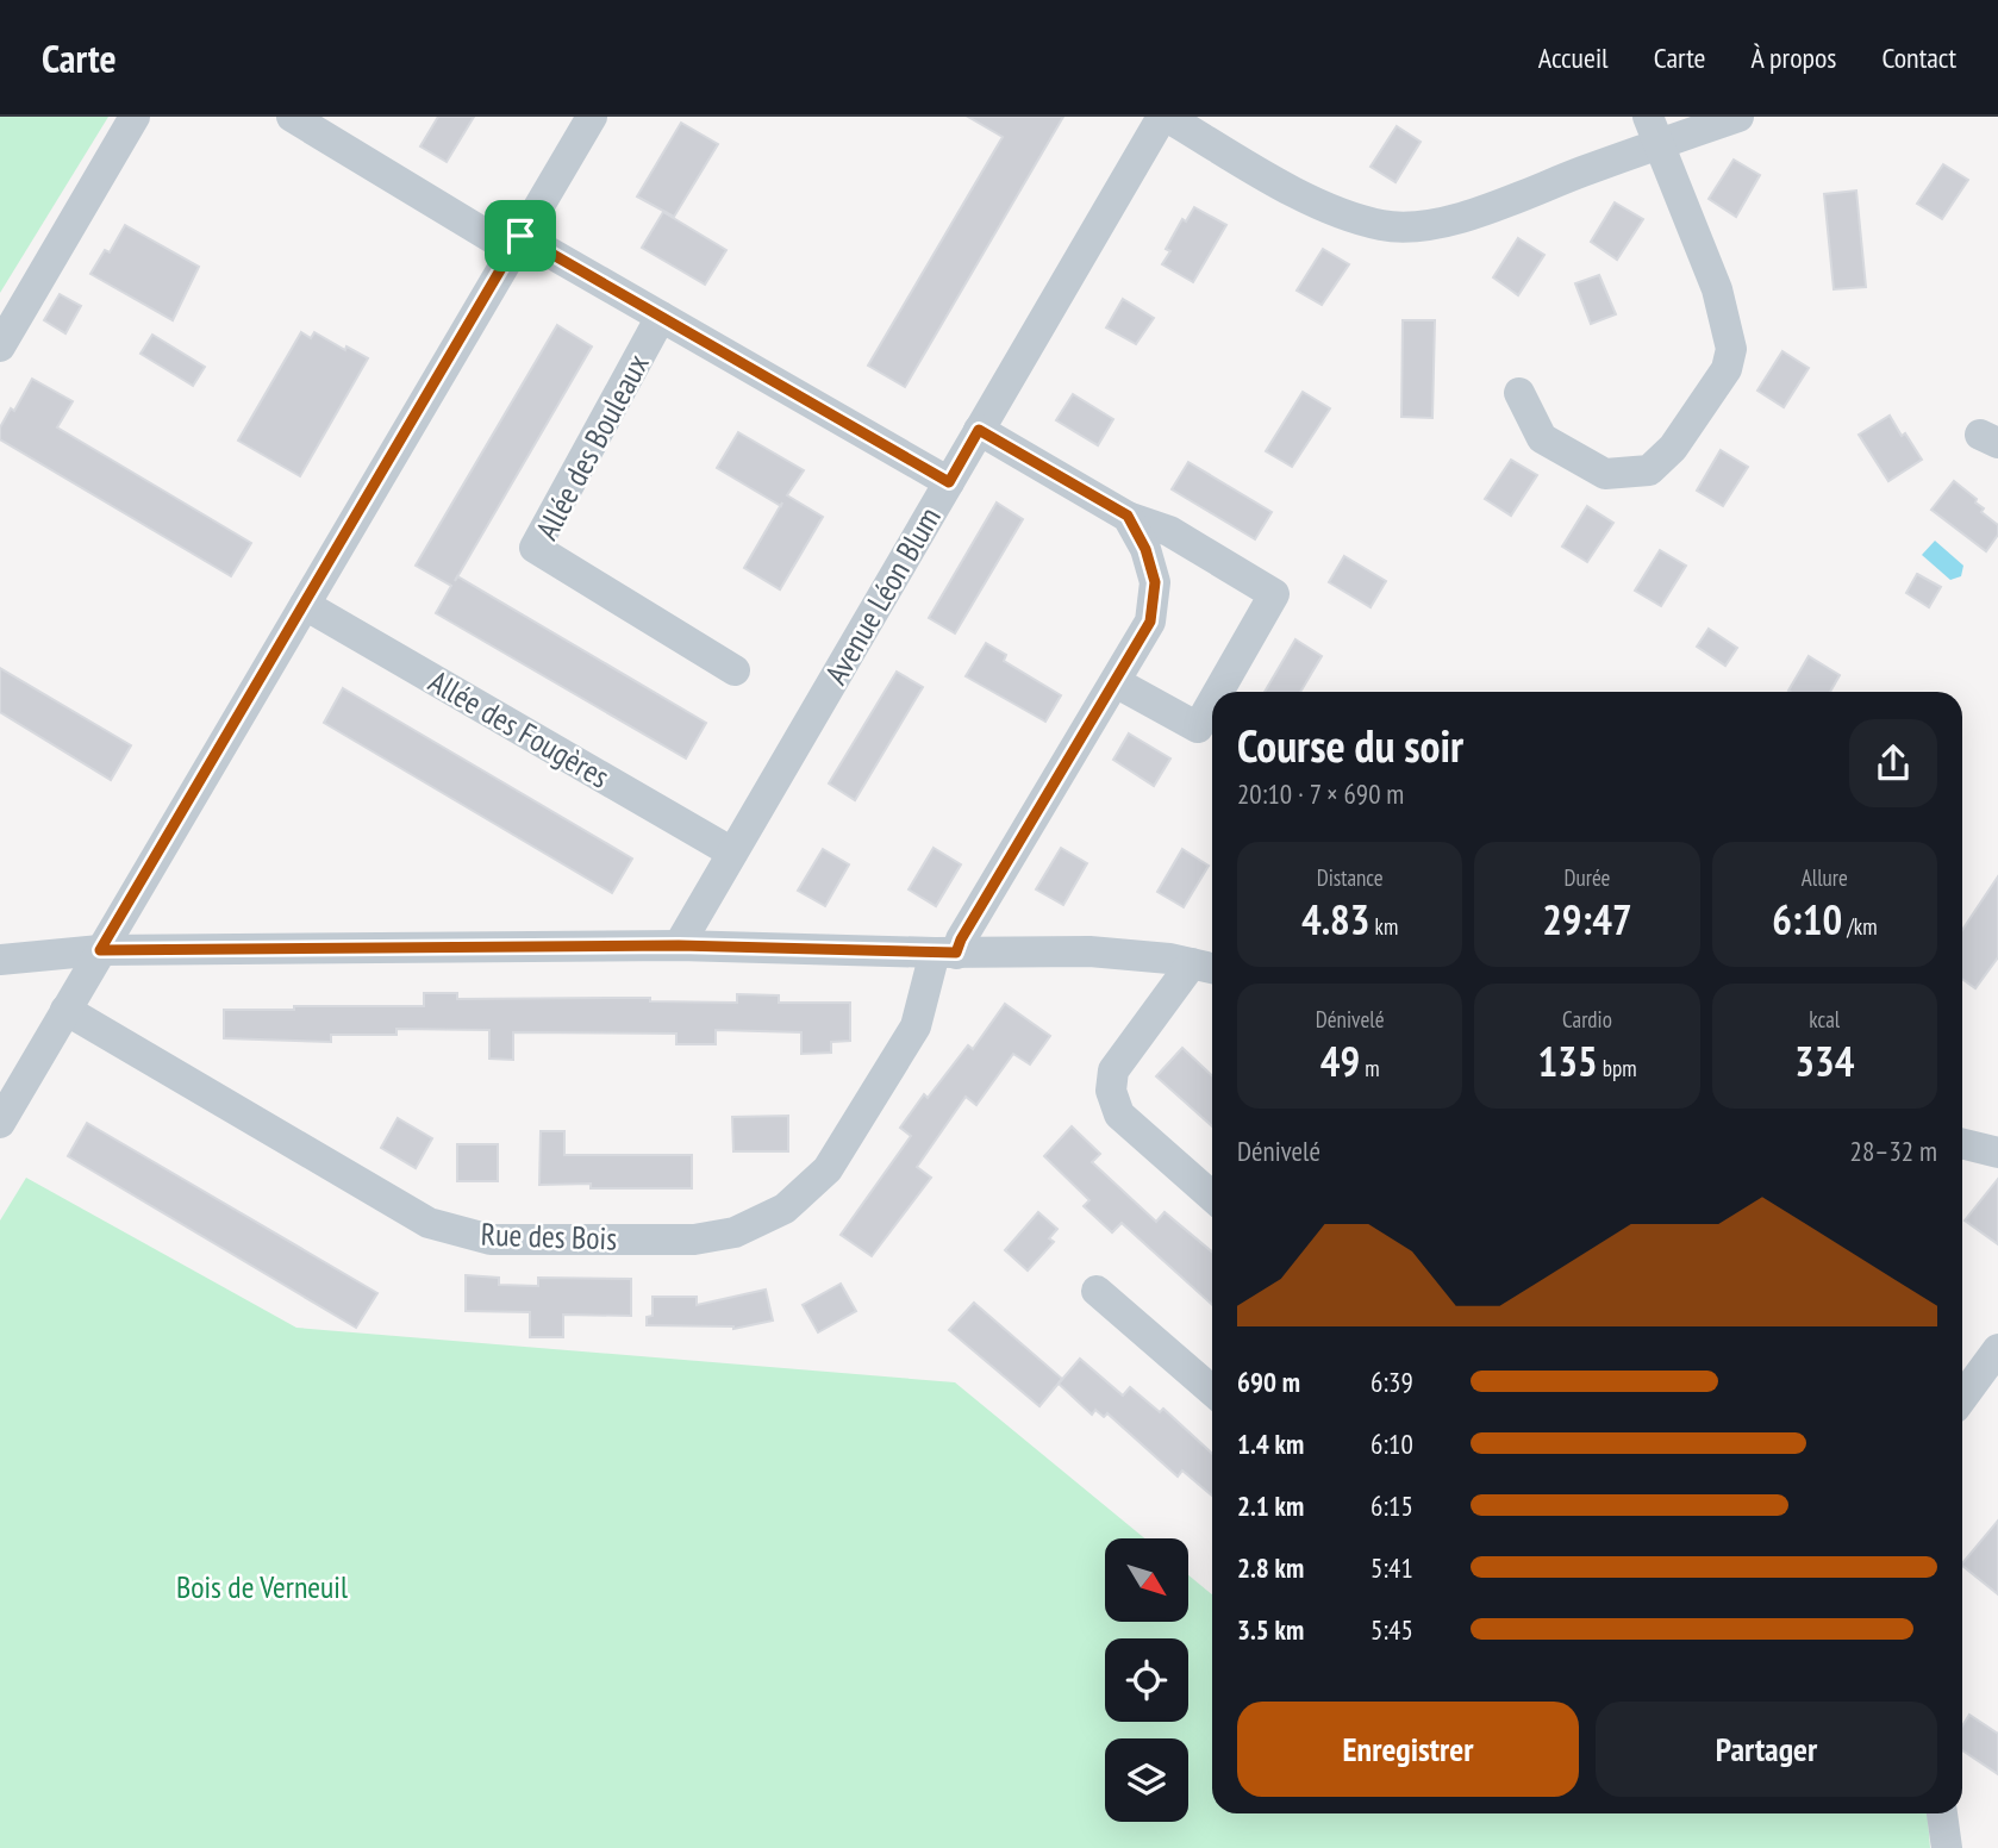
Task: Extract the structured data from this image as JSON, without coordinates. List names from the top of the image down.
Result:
{
  "streets": {
    "street": [
      "Allée des Bouleaux",
      "Avenue Léon Blum",
      "Allée des Fougères",
      "Rue des Bois"
    ]
  },
  "crossings": [
    ["Avenue Léon Blum", "Allée des Fougères"]
  ],
  "parks": ["Bois de Verneuil"],
  "north": "bottom right",
  "page": {
    "header": "Carte",
    "nav": [
      "Accueil",
      "Carte",
      "À propos",
      "Contact"
    ],
    "heading": ["Course du soir", "20:10 · 7 × 690 m"],
    "stats": [
      ["Distance", "4.83 km"],
      ["Durée", "29:47"],
      ["Allure", "6:10 /km"],
      ["Dénivelé", "49 m"],
      ["Cardio", "135 bpm"],
      ["kcal", "334"]
    ],
    "chart": ["Dénivelé", "28–32 m"],
    "list": [
      {
        "name": "690 m",
        "note": "6:39"
      },
      {
        "name": "1.4 km",
        "note": "6:10"
      },
      {
        "name": "2.1 km",
        "note": "6:15"
      },
      {
        "name": "2.8 km",
        "note": "5:41"
      },
      {
        "name": "3.5 km",
        "note": "5:45"
      }
    ],
    "buttons": ["Enregistrer", "Partager"]
  }
}
